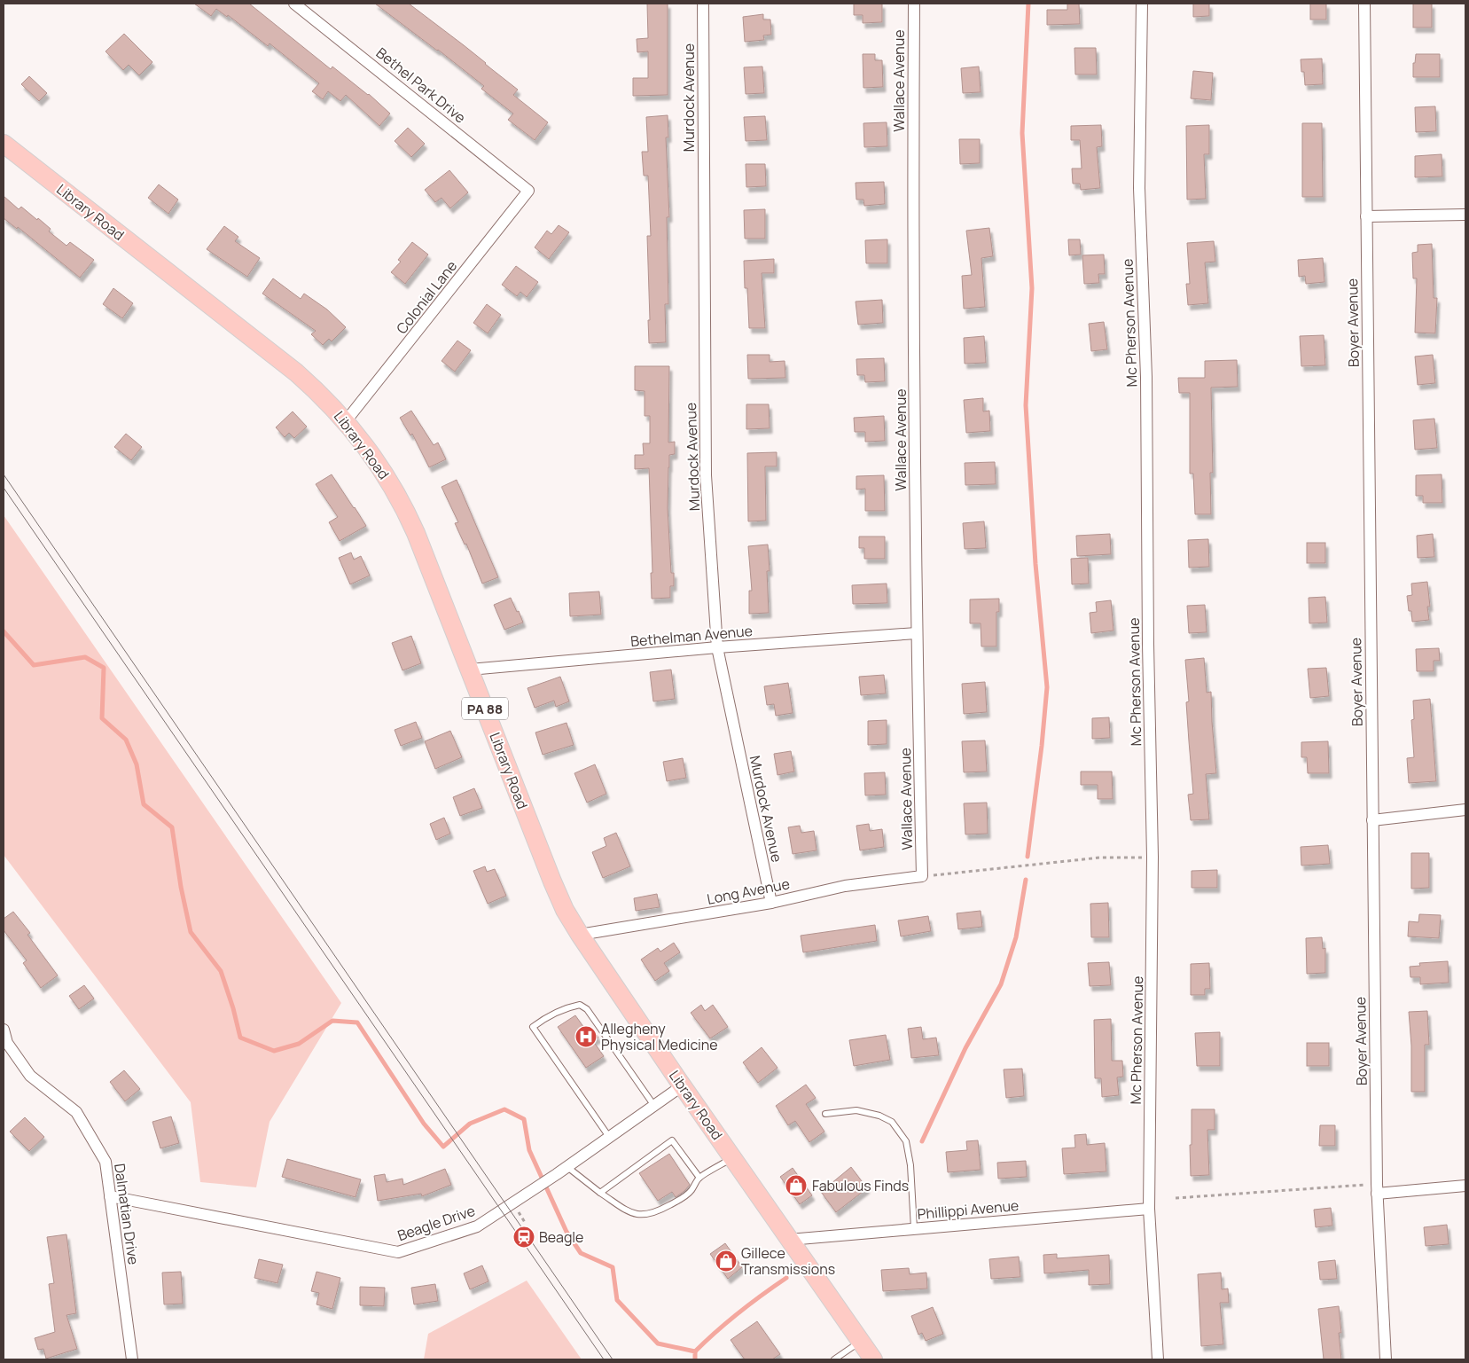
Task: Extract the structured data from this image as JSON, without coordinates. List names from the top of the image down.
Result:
{
  "streets": {
    "main road": ["Library Road", "PA 88"],
    "street": [
      "Wallace Avenue",
      "Bethel Park Drive",
      "Murdock Avenue",
      "Colonial Lane",
      "Mc Pherson Avenue",
      "Boyer Avenue",
      "Bethelman Avenue",
      "Long Avenue",
      "Phillippi Avenue",
      "Dalmatian Drive",
      "Beagle Drive"
    ]
  },
  "crossings": [
    ["Wallace Avenue", "Bethelman Avenue"],
    ["Wallace Avenue", "Long Avenue"],
    ["Bethel Park Drive", "Colonial Lane"],
    ["Murdock Avenue", "Bethelman Avenue"],
    ["Murdock Avenue", "Long Avenue"],
    ["Library Road", "Colonial Lane"],
    ["Library Road", "Bethelman Avenue"],
    ["Library Road", "Long Avenue"],
    ["Library Road", "Phillippi Avenue"],
    ["Library Road", "Beagle Drive"],
    ["Mc Pherson Avenue", "Phillippi Avenue"],
    ["Dalmatian Drive", "Beagle Drive"]
  ],
  "places": {
    "hospital": ["Allegheny Physical Medicine"],
    "shop": ["Fabulous Finds", "Gillece Transmissions"],
    "station": ["Beagle"]
  }
}
